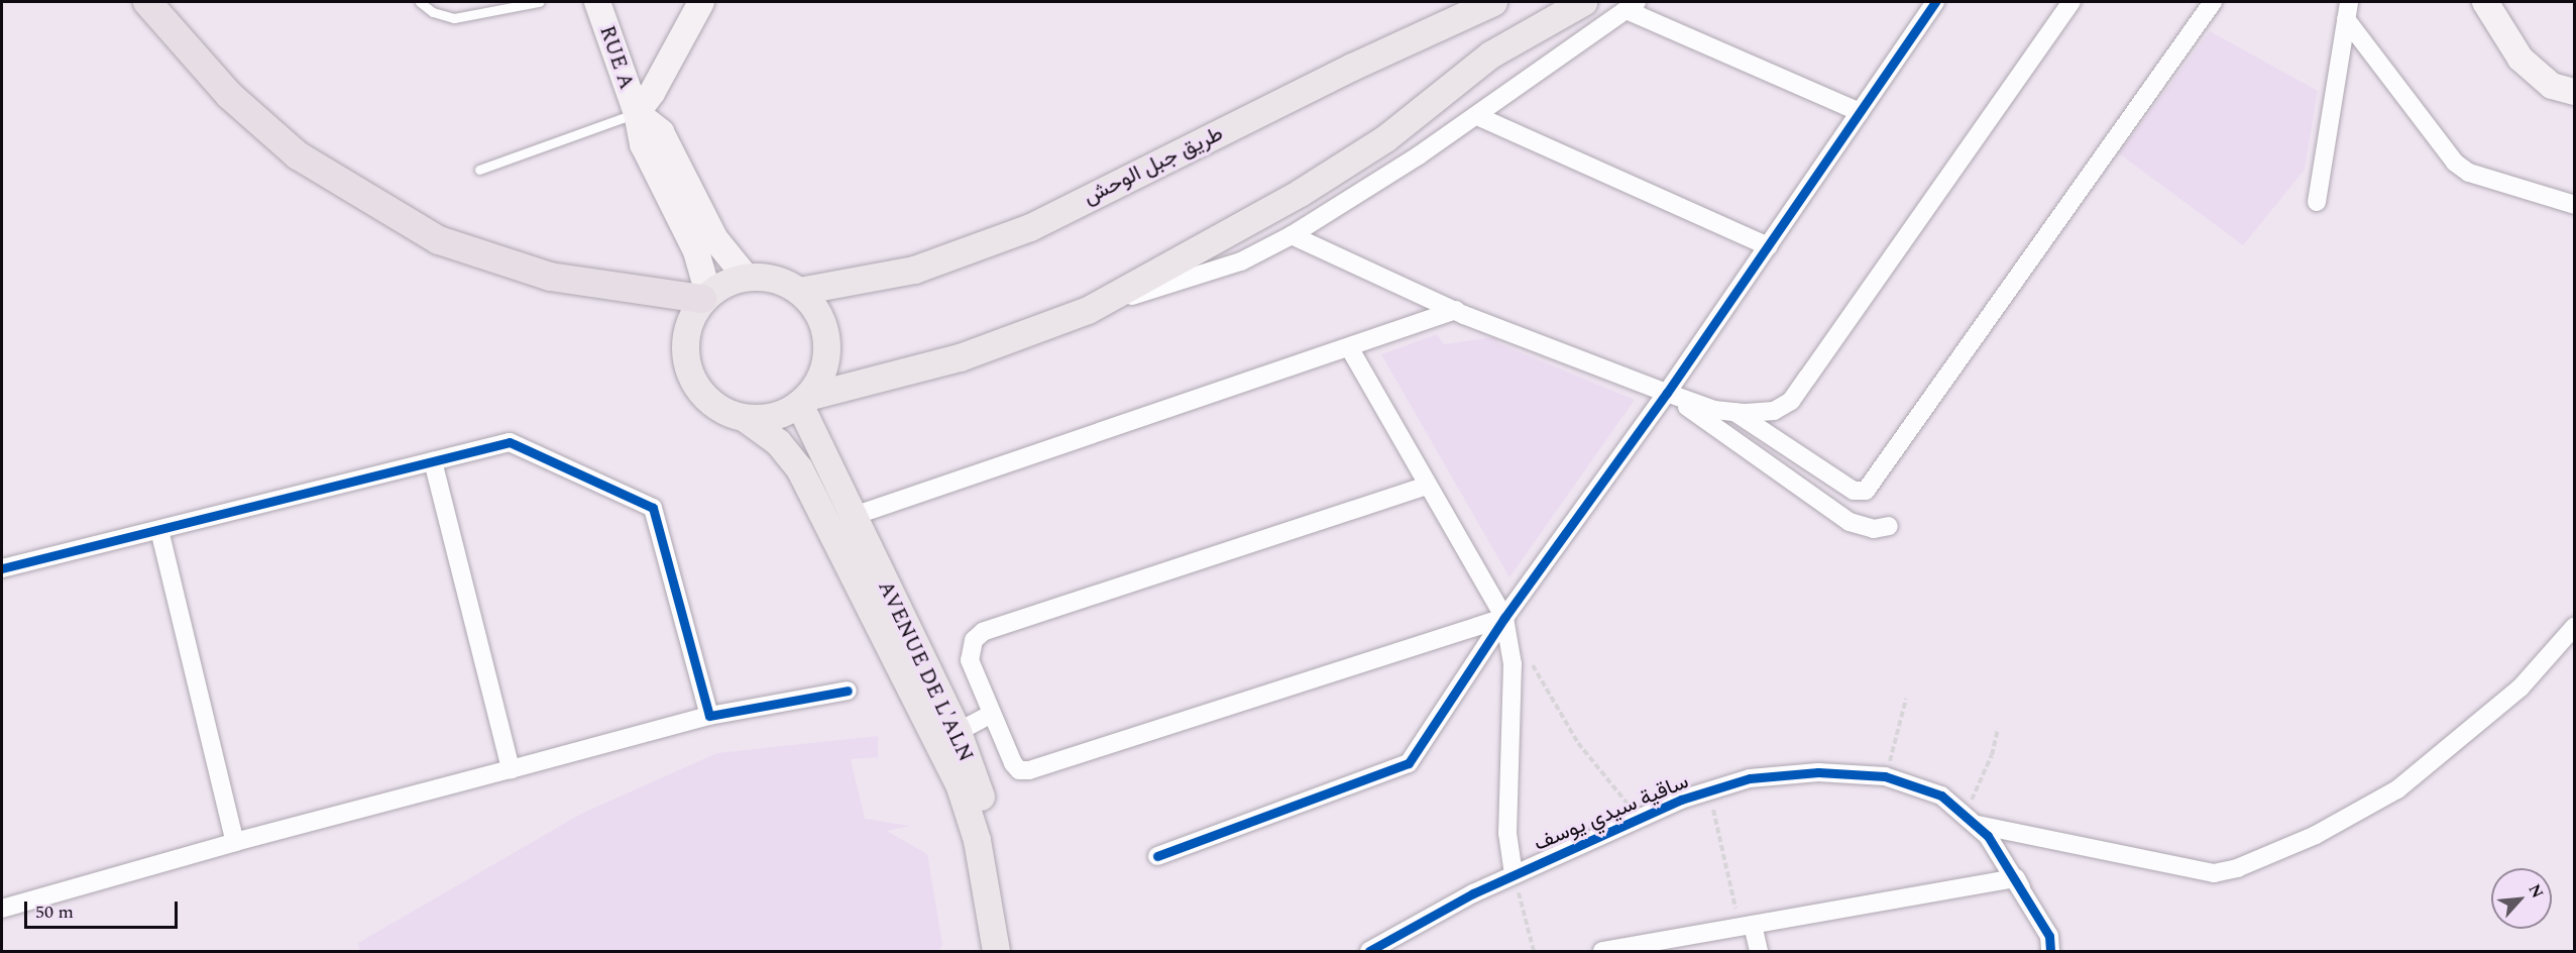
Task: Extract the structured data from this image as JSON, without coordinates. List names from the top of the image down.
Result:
{
  "streets": {
    "main road": ["RUE A", "طريق جبل الوحش", "AVENUE DE L'ALN"],
    "street": ["ساقية سيدي يوسف"]
  },
  "crossings": [
    ["RUE A", "طريق جبل الوحش"],
    ["RUE A", "AVENUE DE L'ALN"],
    ["طريق جبل الوحش", "AVENUE DE L'ALN"]
  ],
  "scale_bar": "50 m",
  "north": "top right"
}
